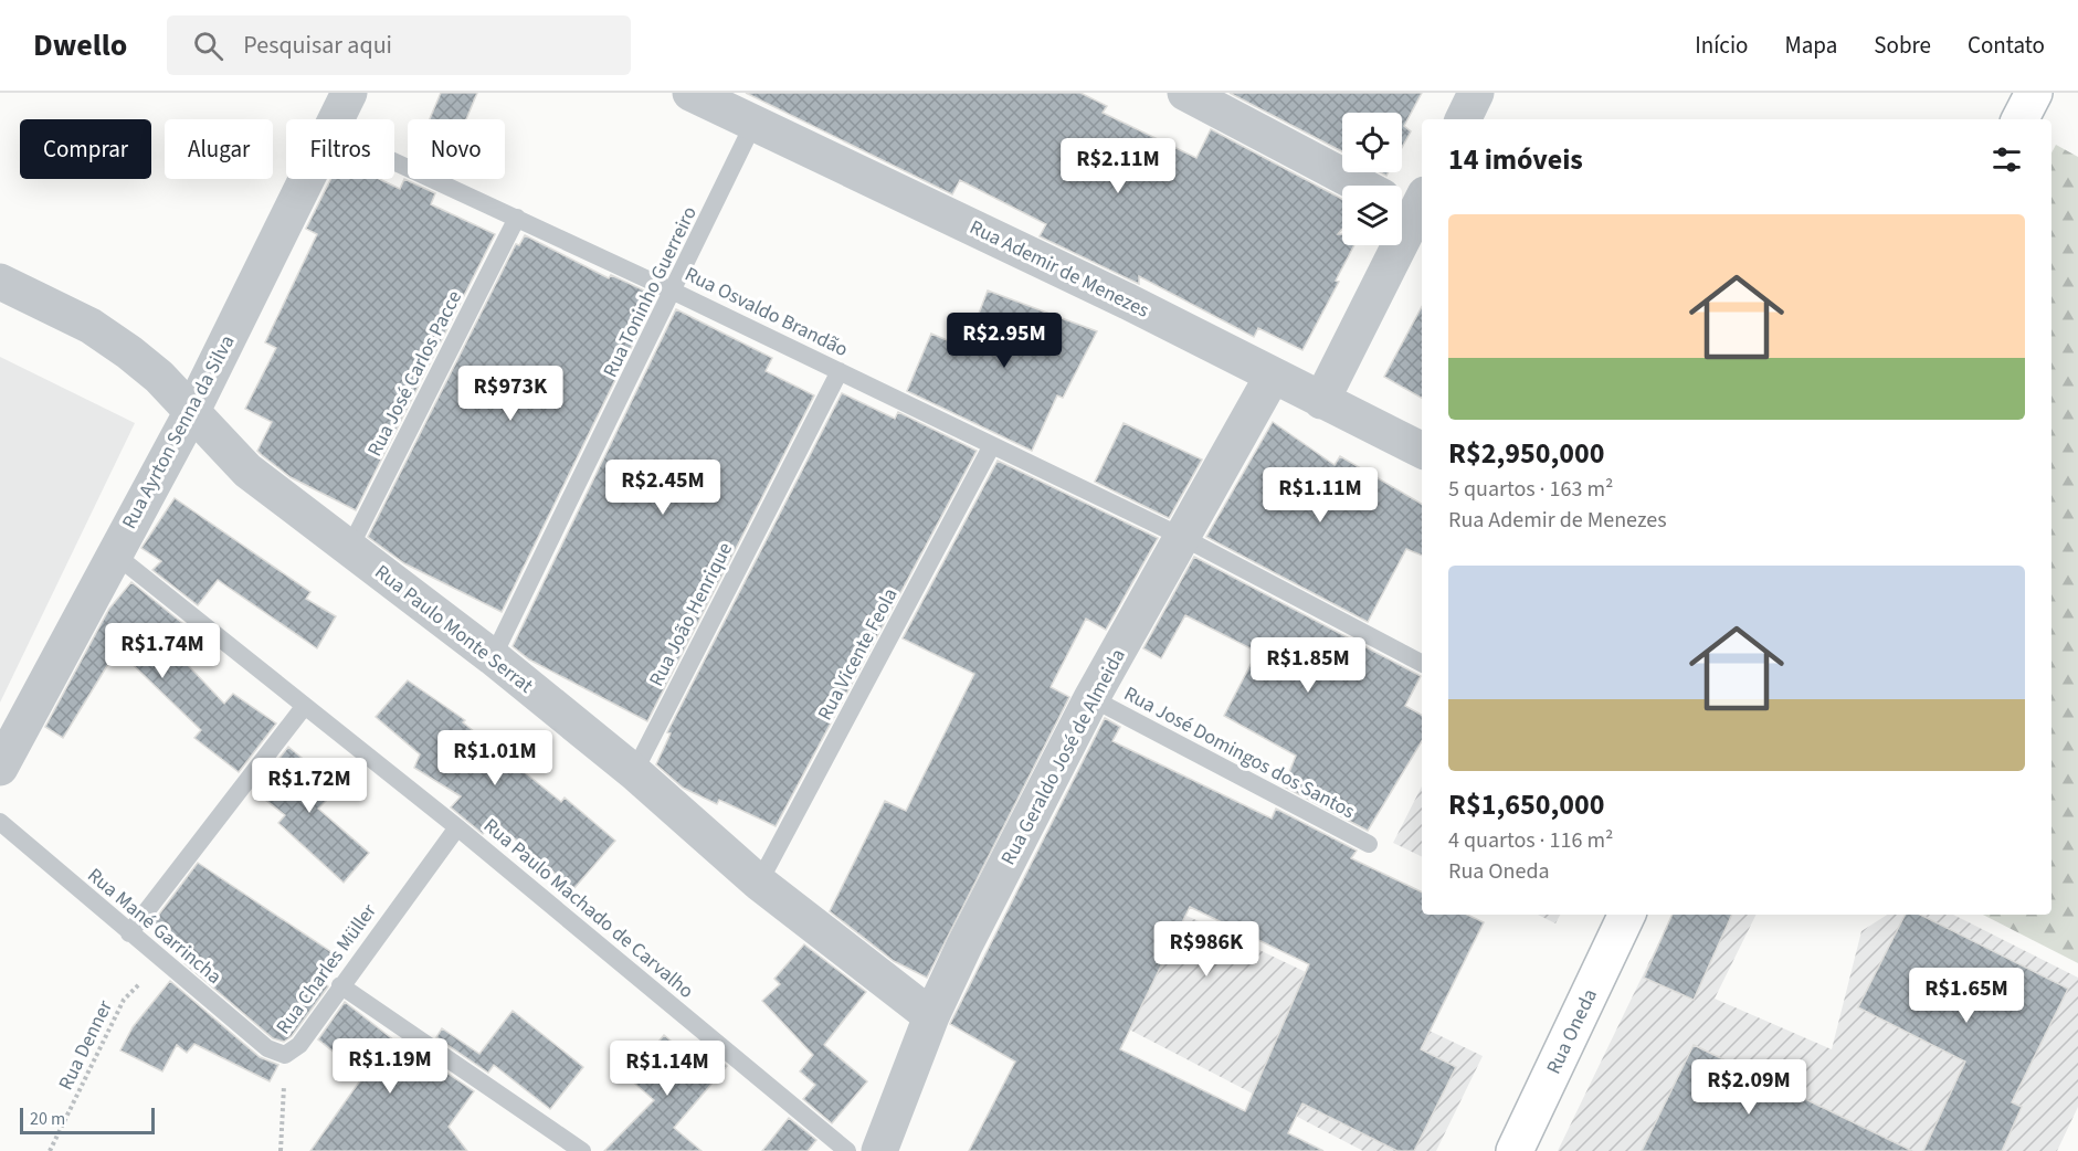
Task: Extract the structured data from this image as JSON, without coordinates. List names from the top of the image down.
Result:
{
  "streets": {
    "street": [
      "Rua Ademir de Menezes",
      "Rua Ayrton Senna da Silva",
      "Rua Paulo Monte Serrat",
      "Rua Geraldo José de Almeida",
      "Rua Oneda"
    ],
    "lane": [
      "Rua Toninho Guerreiro",
      "Rua Osvaldo Brandão",
      "Rua José Carlos Pacce",
      "Rua João Henrique",
      "Rua Vicente Feola",
      "Rua José Domingos dos Santos",
      "Rua Paulo Machado de Carvalho",
      "Rua Mané Garrincha",
      "Rua Charles Müller"
    ],
    "path": ["Rua Denner"]
  },
  "crossings": [
    ["Rua Ademir de Menezes", "Rua Toninho Guerreiro"],
    ["Rua Ademir de Menezes", "Rua Geraldo José de Almeida"],
    ["Rua Toninho Guerreiro", "Rua Osvaldo Brandão"],
    ["Rua Toninho Guerreiro", "Rua Paulo Monte Serrat"],
    ["Rua Osvaldo Brandão", "Rua José Carlos Pacce"],
    ["Rua Osvaldo Brandão", "Rua João Henrique"],
    ["Rua Osvaldo Brandão", "Rua Vicente Feola"],
    ["Rua Osvaldo Brandão", "Rua Geraldo José de Almeida"],
    ["Rua José Carlos Pacce", "Rua Paulo Monte Serrat"],
    ["Rua Ayrton Senna da Silva", "Rua Paulo Monte Serrat"],
    ["Rua Ayrton Senna da Silva", "Rua Paulo Machado de Carvalho"],
    ["Rua João Henrique", "Rua Paulo Monte Serrat"],
    ["Rua Paulo Monte Serrat", "Rua Vicente Feola"],
    ["Rua Paulo Monte Serrat", "Rua Geraldo José de Almeida"],
    ["Rua José Domingos dos Santos", "Rua Geraldo José de Almeida"],
    ["Rua Paulo Machado de Carvalho", "Rua Charles Müller"],
    ["Rua Mané Garrincha", "Rua Charles Müller"],
    ["Rua Mané Garrincha", "Rua Denner"]
  ],
  "scale_bar": "20 m",
  "page": {
    "header": "Dwello",
    "search": "Pesquisar aqui",
    "nav": [
      "Início",
      "Mapa",
      "Sobre",
      "Contato"
    ],
    "chip": [
      "Comprar",
      "Alugar",
      "Filtros",
      "Novo"
    ],
    "heading": "14 imóveis",
    "price": [
      "R$2.11M",
      "R$2.95M",
      "R$973K",
      "R$2.45M",
      "R$1.11M",
      "R$1.74M",
      "R$1.85M",
      "R$1.01M",
      "R$1.72M",
      "R$986K",
      "R$1.65M",
      "R$1.19M",
      "R$1.14M",
      "R$2.09M"
    ],
    "list": [
      {
        "name": "R$2,950,000",
        "note": "5 quartos · 163 m² · Rua Ademir de Menezes"
      },
      {
        "name": "R$1,650,000",
        "note": "4 quartos · 116 m² · Rua Oneda"
      }
    ],
    "scale": "20 m"
  }
}
